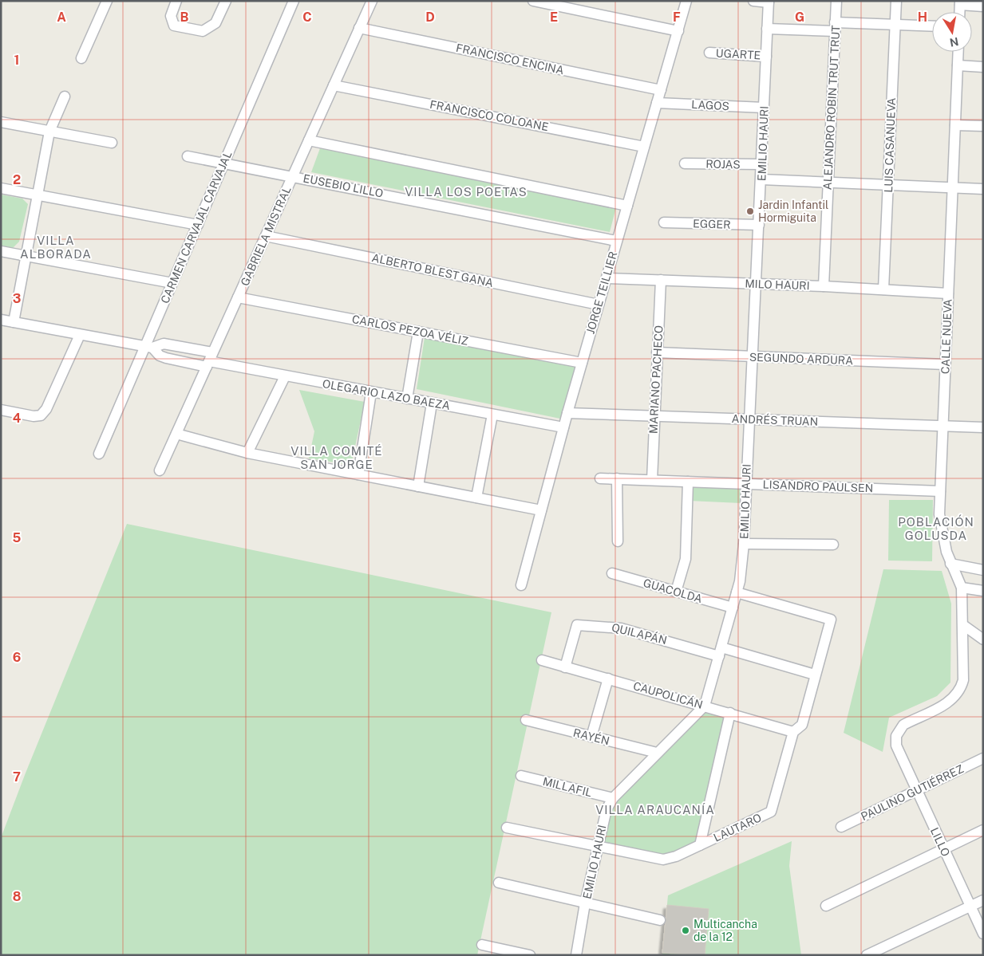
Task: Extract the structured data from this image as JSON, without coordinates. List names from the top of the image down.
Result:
{
  "streets": {
    "street": [
      "UGARTE",
      "FRANCISCO ENCINA",
      "LAGOS",
      "ALEJANDRO ROBIN TRUT TRUT",
      "FRANCISCO COLOANE",
      "EMILIO HAURI",
      "LUIS CASANUEVA",
      "ROJAS",
      "EUSEBIO LILLO",
      "EGGER",
      "CARMEN CARVAJAL CARVAJAL",
      "GABRIELA MISTRAL",
      "ALBERTO BLEST GANA",
      "MILO HAURI",
      "JORGE TEILLIER",
      "CARLOS PEZOA VÉLIZ",
      "CALLE NUEVA",
      "SEGUNDO ARDURA",
      "MARIANO PACHECO",
      "OLEGARIO LAZO BAEZA",
      "ANDRÉS TRUAN",
      "LISANDRO PAULSEN",
      "GUACOLDA",
      "QUILAPÁN",
      "CAUPOLICÁN",
      "RAYÉN",
      "MILLAFIL",
      "PAULINO GUTIÉRREZ",
      "LAUTARO",
      "LILLO"
    ]
  },
  "crossings": [
    ["UGARTE", "EMILIO HAURI"],
    ["FRANCISCO ENCINA", "GABRIELA MISTRAL"],
    ["FRANCISCO ENCINA", "JORGE TEILLIER"],
    ["LAGOS", "EMILIO HAURI"],
    ["LAGOS", "JORGE TEILLIER"],
    ["ALEJANDRO ROBIN TRUT TRUT", "MILO HAURI"],
    ["FRANCISCO COLOANE", "GABRIELA MISTRAL"],
    ["FRANCISCO COLOANE", "JORGE TEILLIER"],
    ["EMILIO HAURI", "ROJAS"],
    ["EMILIO HAURI", "EGGER"],
    ["EMILIO HAURI", "MILO HAURI"],
    ["EMILIO HAURI", "SEGUNDO ARDURA"],
    ["EMILIO HAURI", "ANDRÉS TRUAN"],
    ["EMILIO HAURI", "LISANDRO PAULSEN"],
    ["EMILIO HAURI", "GUACOLDA"],
    ["EMILIO HAURI", "QUILAPÁN"],
    ["EMILIO HAURI", "CAUPOLICÁN"],
    ["EMILIO HAURI", "RAYÉN"],
    ["EMILIO HAURI", "MILLAFIL"],
    ["EMILIO HAURI", "LAUTARO"],
    ["LUIS CASANUEVA", "MILO HAURI"],
    ["EUSEBIO LILLO", "CARMEN CARVAJAL CARVAJAL"],
    ["EUSEBIO LILLO", "GABRIELA MISTRAL"],
    ["EUSEBIO LILLO", "JORGE TEILLIER"],
    ["GABRIELA MISTRAL", "ALBERTO BLEST GANA"],
    ["GABRIELA MISTRAL", "CARLOS PEZOA VÉLIZ"],
    ["GABRIELA MISTRAL", "OLEGARIO LAZO BAEZA"],
    ["ALBERTO BLEST GANA", "JORGE TEILLIER"],
    ["MILO HAURI", "JORGE TEILLIER"],
    ["MILO HAURI", "CALLE NUEVA"],
    ["MILO HAURI", "MARIANO PACHECO"],
    ["JORGE TEILLIER", "CARLOS PEZOA VÉLIZ"],
    ["JORGE TEILLIER", "OLEGARIO LAZO BAEZA"],
    ["JORGE TEILLIER", "ANDRÉS TRUAN"],
    ["CALLE NUEVA", "SEGUNDO ARDURA"],
    ["CALLE NUEVA", "ANDRÉS TRUAN"],
    ["CALLE NUEVA", "LISANDRO PAULSEN"],
    ["CALLE NUEVA", "LILLO"],
    ["SEGUNDO ARDURA", "MARIANO PACHECO"],
    ["MARIANO PACHECO", "ANDRÉS TRUAN"],
    ["MARIANO PACHECO", "LISANDRO PAULSEN"],
    ["QUILAPÁN", "CAUPOLICÁN"],
    ["QUILAPÁN", "LAUTARO"],
    ["CAUPOLICÁN", "LAUTARO"],
    ["PAULINO GUTIÉRREZ", "LILLO"]
  ],
  "districts": [
    "VILLA LOS POETAS",
    "VILLA ALBORADA",
    "VILLA COMITÉ SAN JORGE",
    "POBLACIÓN GOLUSDA",
    "VILLA ARAUCANÍA"
  ],
  "places": ["Jardin Infantil Hormiguita", "Multicancha de la 12"],
  "north": "bottom",
  "grid": {
    "columns": [
      "A",
      "B",
      "C",
      "D",
      "E",
      "F",
      "G",
      "H"
    ],
    "rows": [
      "1",
      "2",
      "3",
      "4",
      "5",
      "6",
      "7",
      "8"
    ]
  }
}
